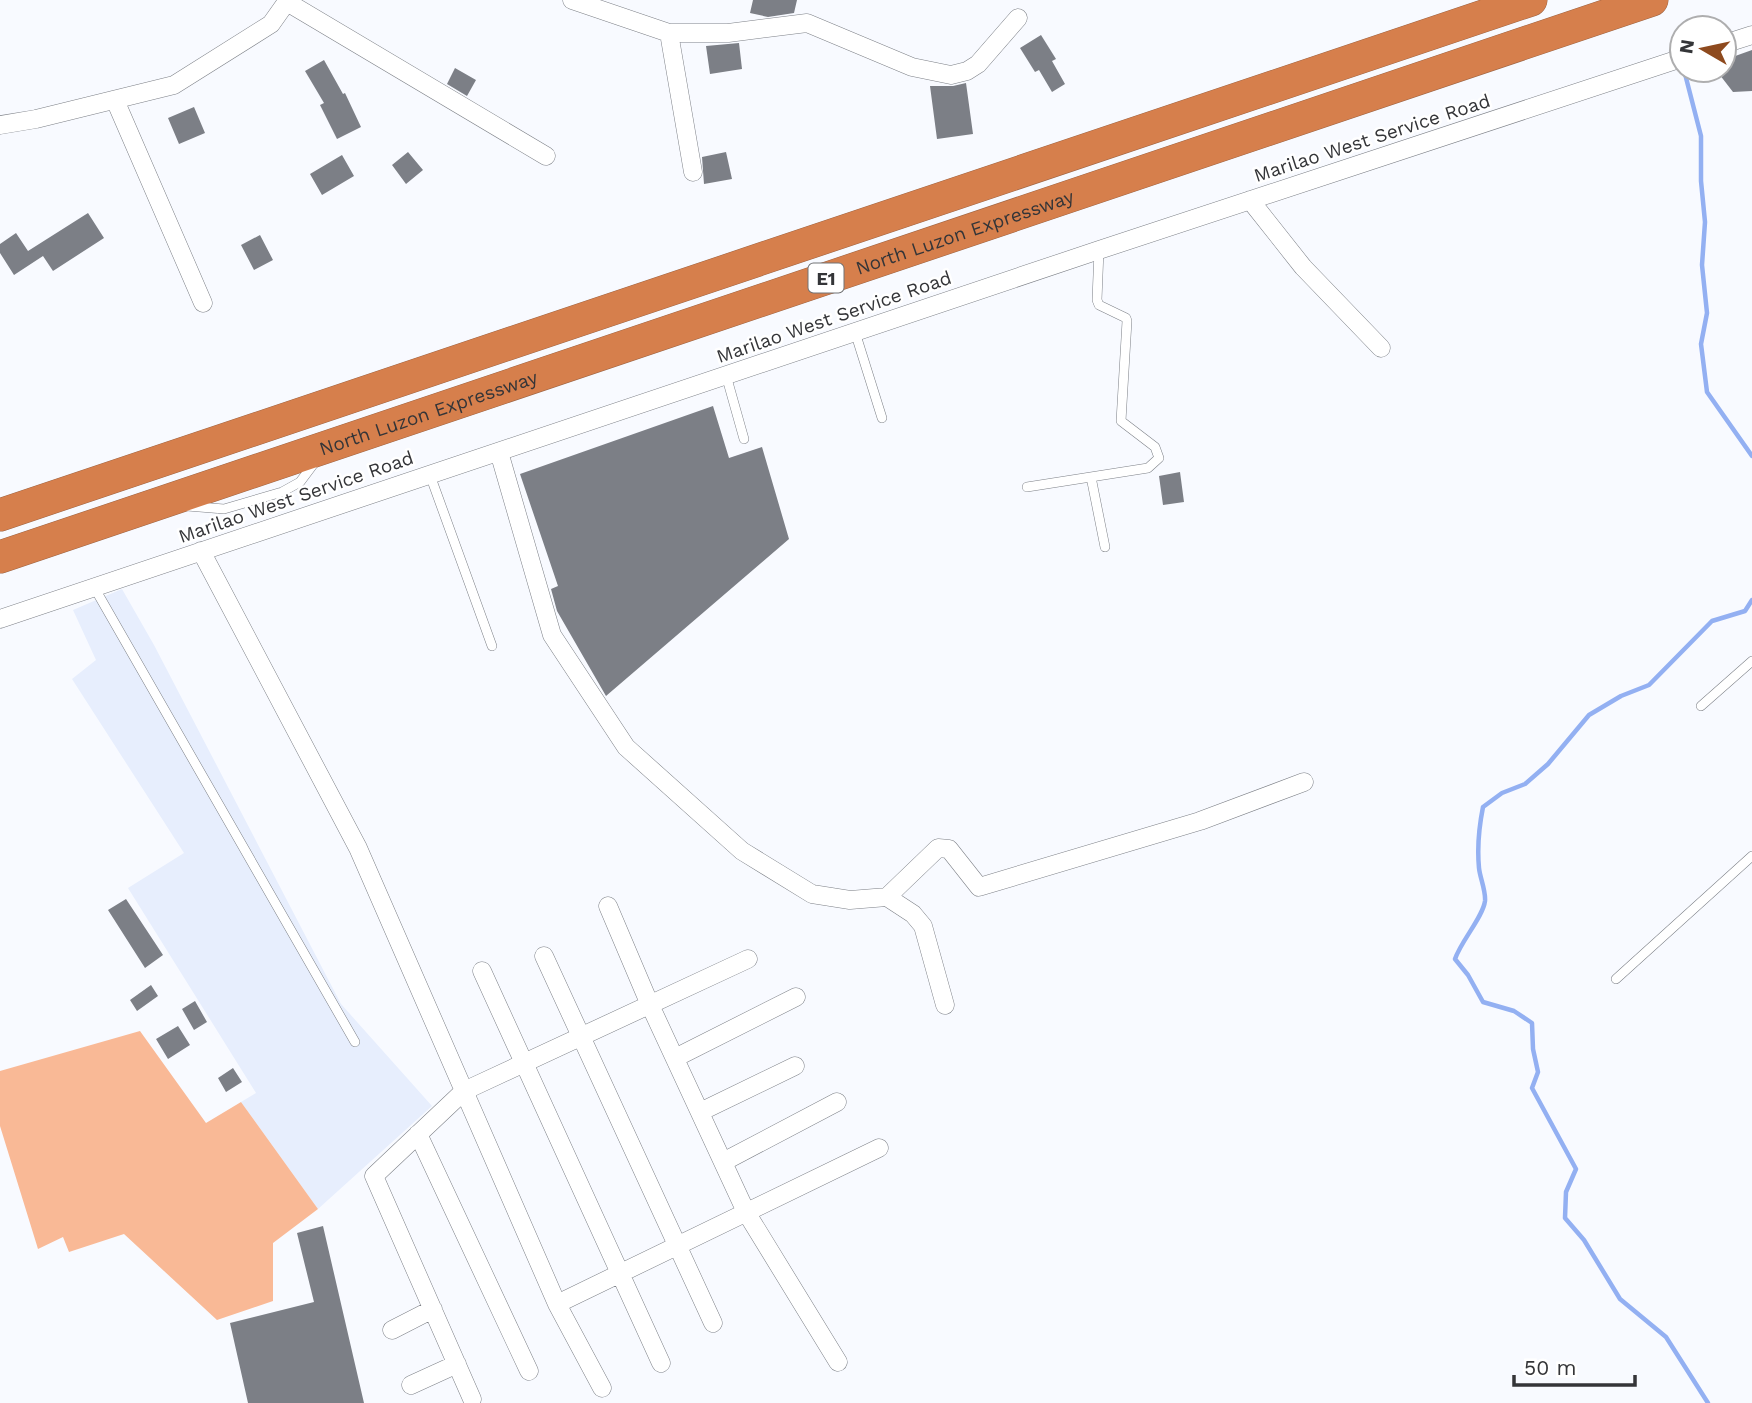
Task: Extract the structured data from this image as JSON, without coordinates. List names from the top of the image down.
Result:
{
  "streets": {
    "highway": ["North Luzon Expressway", "E1"],
    "street": ["Marilao West Service Road"]
  },
  "scale_bar": "50 m",
  "north": "left"
}
